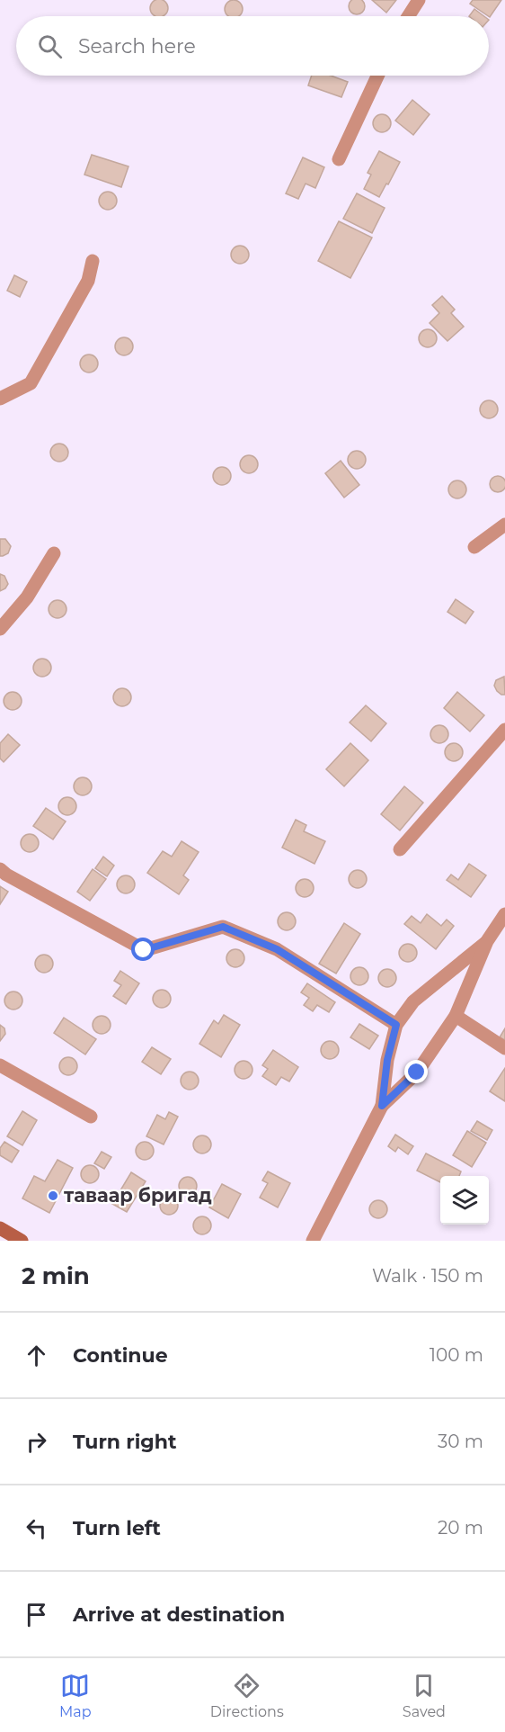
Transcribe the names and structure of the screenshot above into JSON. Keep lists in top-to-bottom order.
{
  "places": ["таваар бригад"],
  "page": {
    "search": "Search here",
    "heading": ["2 min", "Walk · 150 m"],
    "list": [
      ["Continue", "100 m"],
      ["Turn right", "30 m"],
      ["Turn left", "20 m"],
      "Arrive at destination"
    ],
    "nav": ["Map", "Directions", "Saved"]
  }
}
